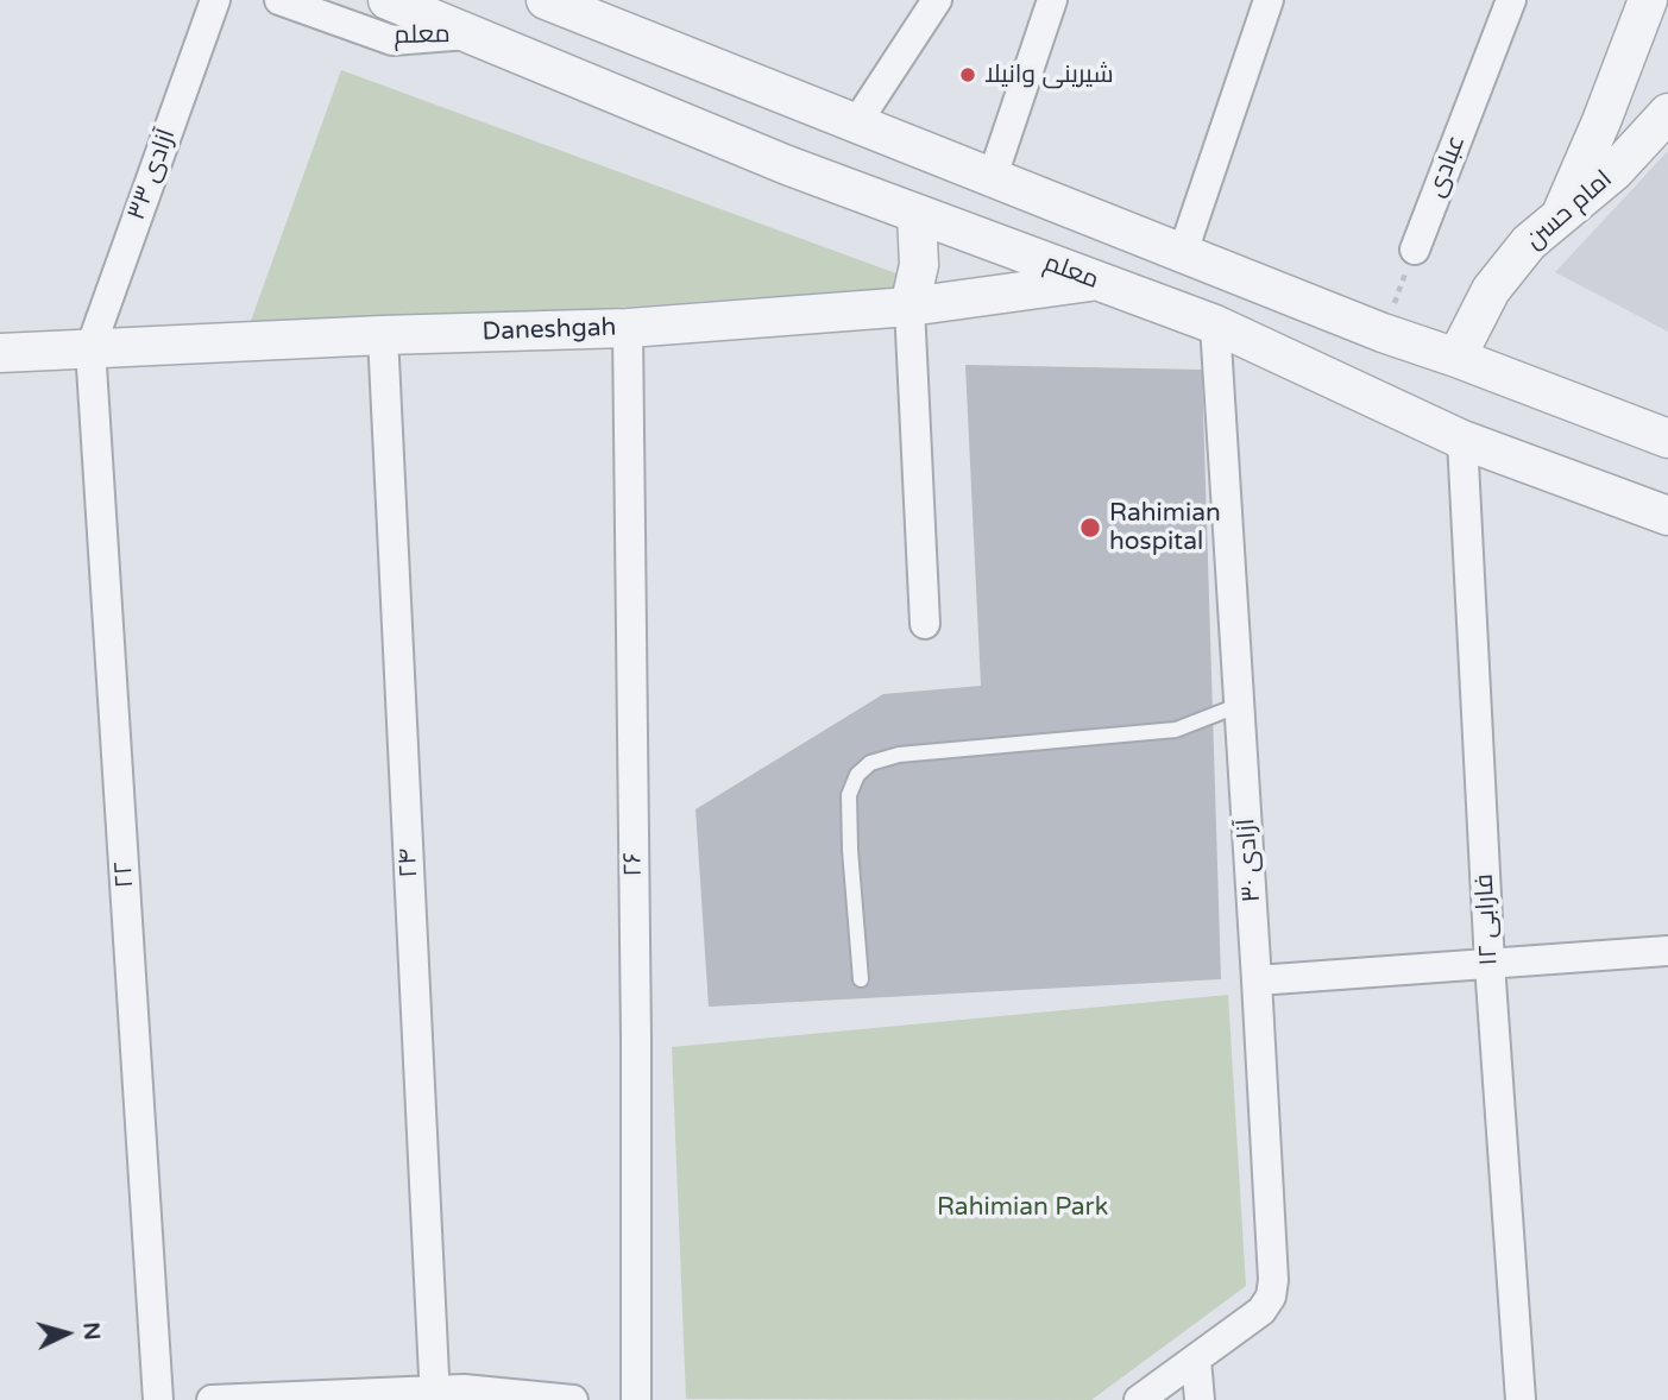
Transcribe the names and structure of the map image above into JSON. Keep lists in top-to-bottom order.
{
  "streets": {
    "street": [
      "معلم",
      "عبادی",
      "آزادی ۳۳",
      "امام حسن",
      "Daneshgah",
      "آزادی ۳۰",
      "۲۴",
      "۲۶",
      "۲۲",
      "فارابی ۱۲"
    ]
  },
  "crossings": [
    ["معلم", "Daneshgah"],
    ["معلم", "آزادی ۳۰"],
    ["معلم", "فارابی ۱۲"],
    ["آزادی ۳۳", "Daneshgah"],
    ["آزادی ۳۳", "۲۲"],
    ["Daneshgah", "۲۴"],
    ["Daneshgah", "۲۶"],
    ["Daneshgah", "۲۲"]
  ],
  "parks": ["Rahimian Park"],
  "places": ["شیرینی وانیلا", "Rahimian hospital"],
  "north": "right"
}
